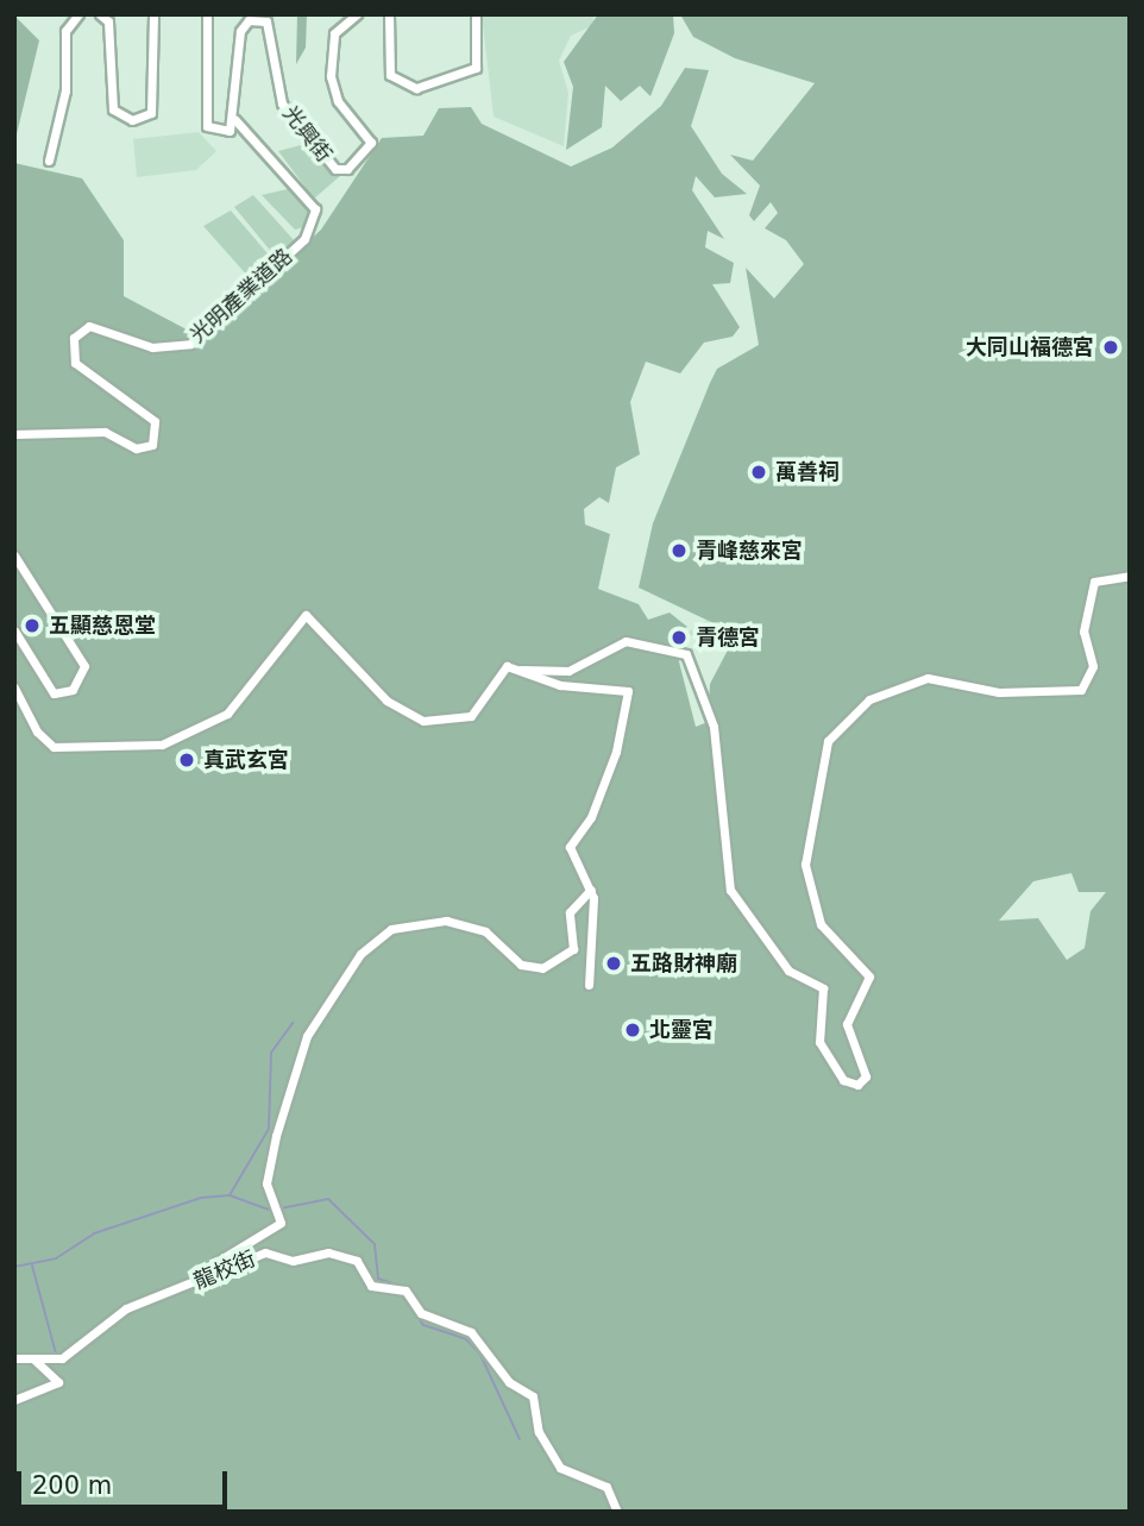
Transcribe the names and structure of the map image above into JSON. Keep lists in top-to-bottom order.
{
  "streets": {
    "street": ["光興街", "光明產業道路", "龍校街"]
  },
  "crossings": [
    ["光興街", "光明產業道路"]
  ],
  "places": [
    "大同山福德宮",
    "萬善祠",
    "青峰慈來宮",
    "五顯慈恩堂",
    "青德宮",
    "真武玄宮",
    "五路財神廟",
    "北靈宮"
  ],
  "scale_bar": "200 m"
}
